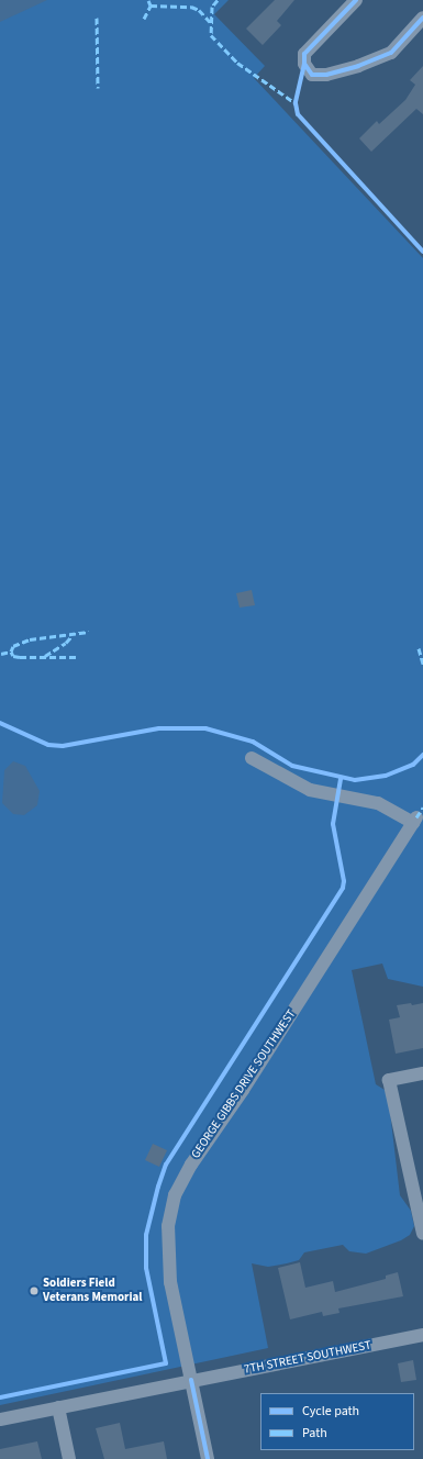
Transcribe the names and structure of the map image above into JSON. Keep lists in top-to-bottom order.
{
  "streets": {
    "street": ["GEORGE GIBBS DRIVE SOUTHWEST", "7TH STREET SOUTHWEST"]
  },
  "crossings": [
    ["GEORGE GIBBS DRIVE SOUTHWEST", "7TH STREET SOUTHWEST"]
  ],
  "places": ["Soldiers Field Veterans Memorial"],
  "legend": ["Cycle path", "Path"]
}
